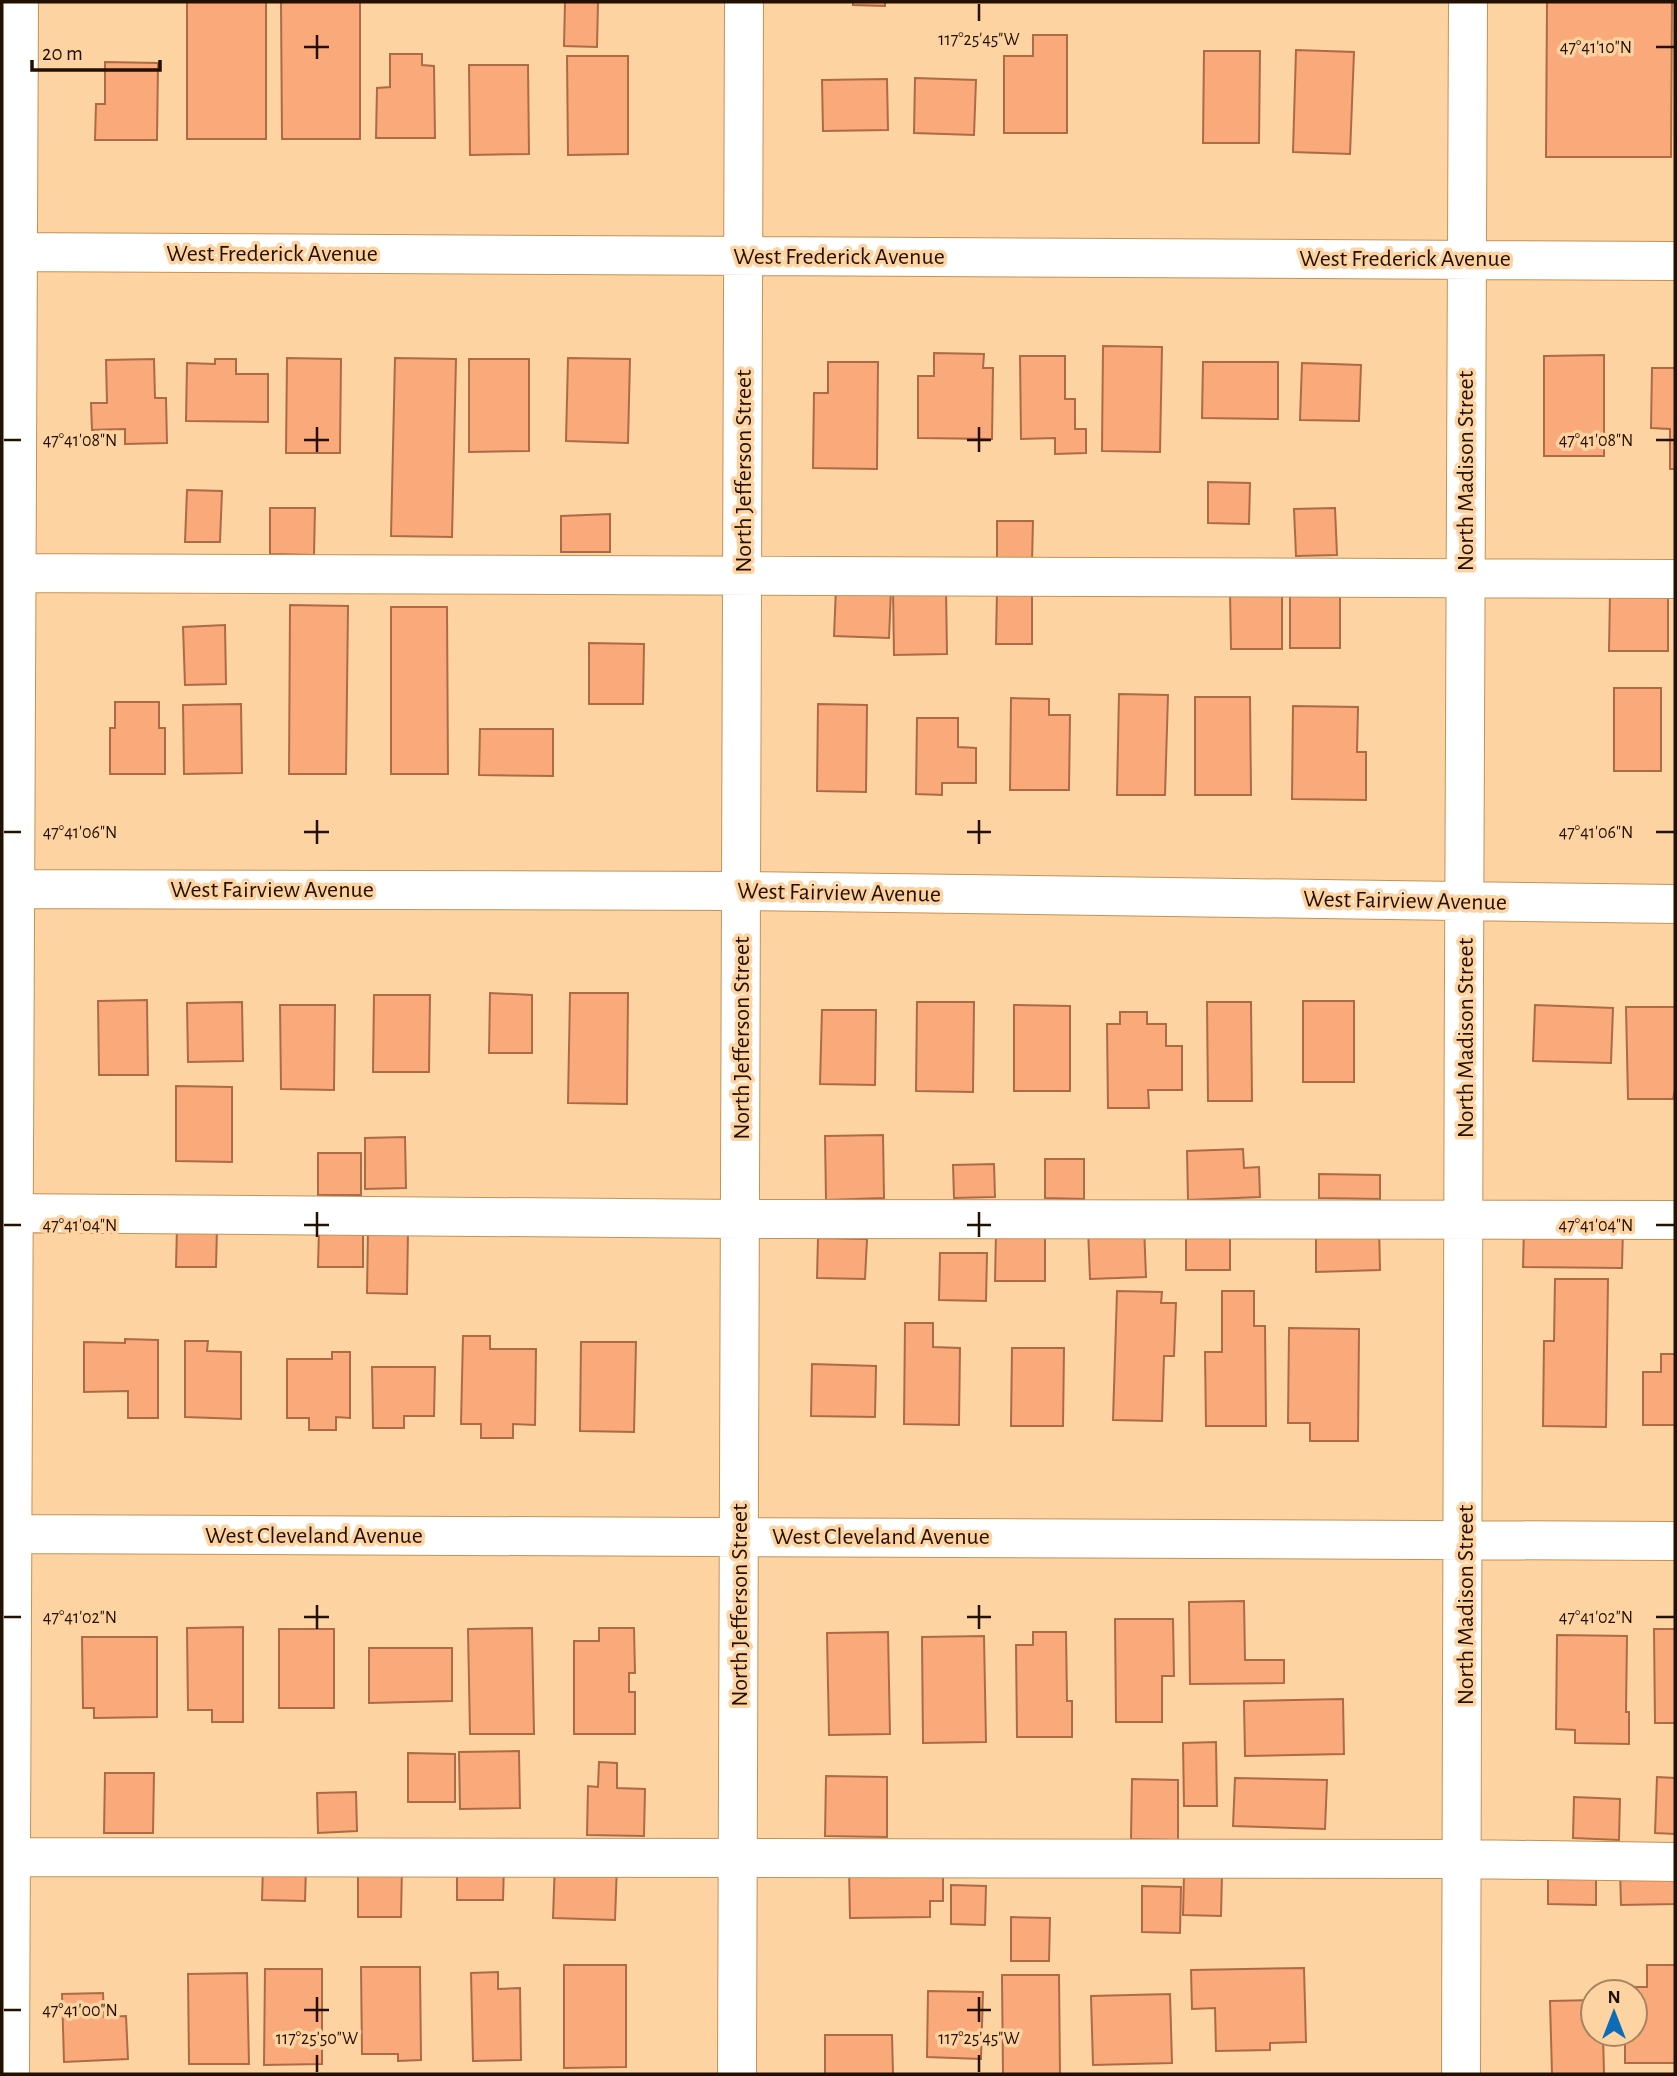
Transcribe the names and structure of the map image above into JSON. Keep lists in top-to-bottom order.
{
  "streets": {
    "street": [
      "West Frederick Avenue",
      "North Jefferson Street",
      "North Madison Street",
      "West Fairview Avenue",
      "West Cleveland Avenue"
    ]
  },
  "crossings": [
    ["West Frederick Avenue", "North Jefferson Street"],
    ["West Frederick Avenue", "North Madison Street"],
    ["North Jefferson Street", "West Fairview Avenue"],
    ["North Jefferson Street", "West Cleveland Avenue"],
    ["North Madison Street", "West Fairview Avenue"],
    ["North Madison Street", "West Cleveland Avenue"]
  ],
  "scale_bar": "20 m",
  "north": "top",
  "coordinates": [
    "117°25'45\"W",
    "47°41'10\"N",
    "47°41'08\"N",
    "47°41'06\"N",
    "47°41'04\"N",
    "47°41'02\"N",
    "47°41'00\"N",
    "117°25'50\"W"
  ]
}
